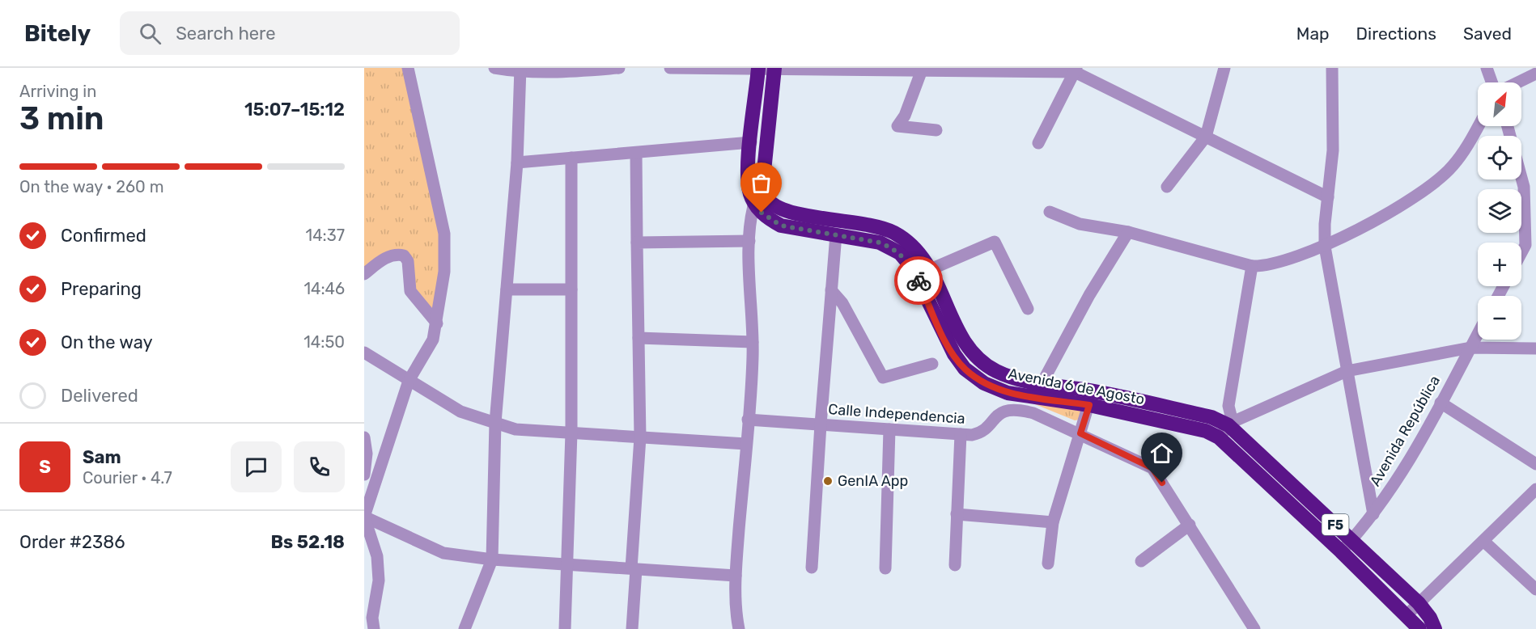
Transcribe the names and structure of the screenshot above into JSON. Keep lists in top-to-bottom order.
{
  "streets": {
    "highway": ["Avenida 6 de Agosto", "F5"],
    "street": ["Calle Independencia", "Avenida República"]
  },
  "crossings": [
    ["Avenida 6 de Agosto", "Avenida República"]
  ],
  "places": ["GenIA App"],
  "north": "top right",
  "page": {
    "header": "Bitely",
    "search": "Search here",
    "nav": ["Map", "Directions", "Saved"],
    "heading": ["3 min", "Arriving in", "15:07–15:12"],
    "panel": [
      "Sam",
      "Courier · 4.7",
      "Order #2386",
      "Bs 52.18"
    ],
    "map_buttons": ["+", "−"],
    "bar": "On the way · 260 m",
    "list": [
      ["Confirmed", "14:37"],
      ["Preparing", "14:46"],
      ["On the way", "14:50"],
      "Delivered"
    ],
    "round": "S"
  }
}
